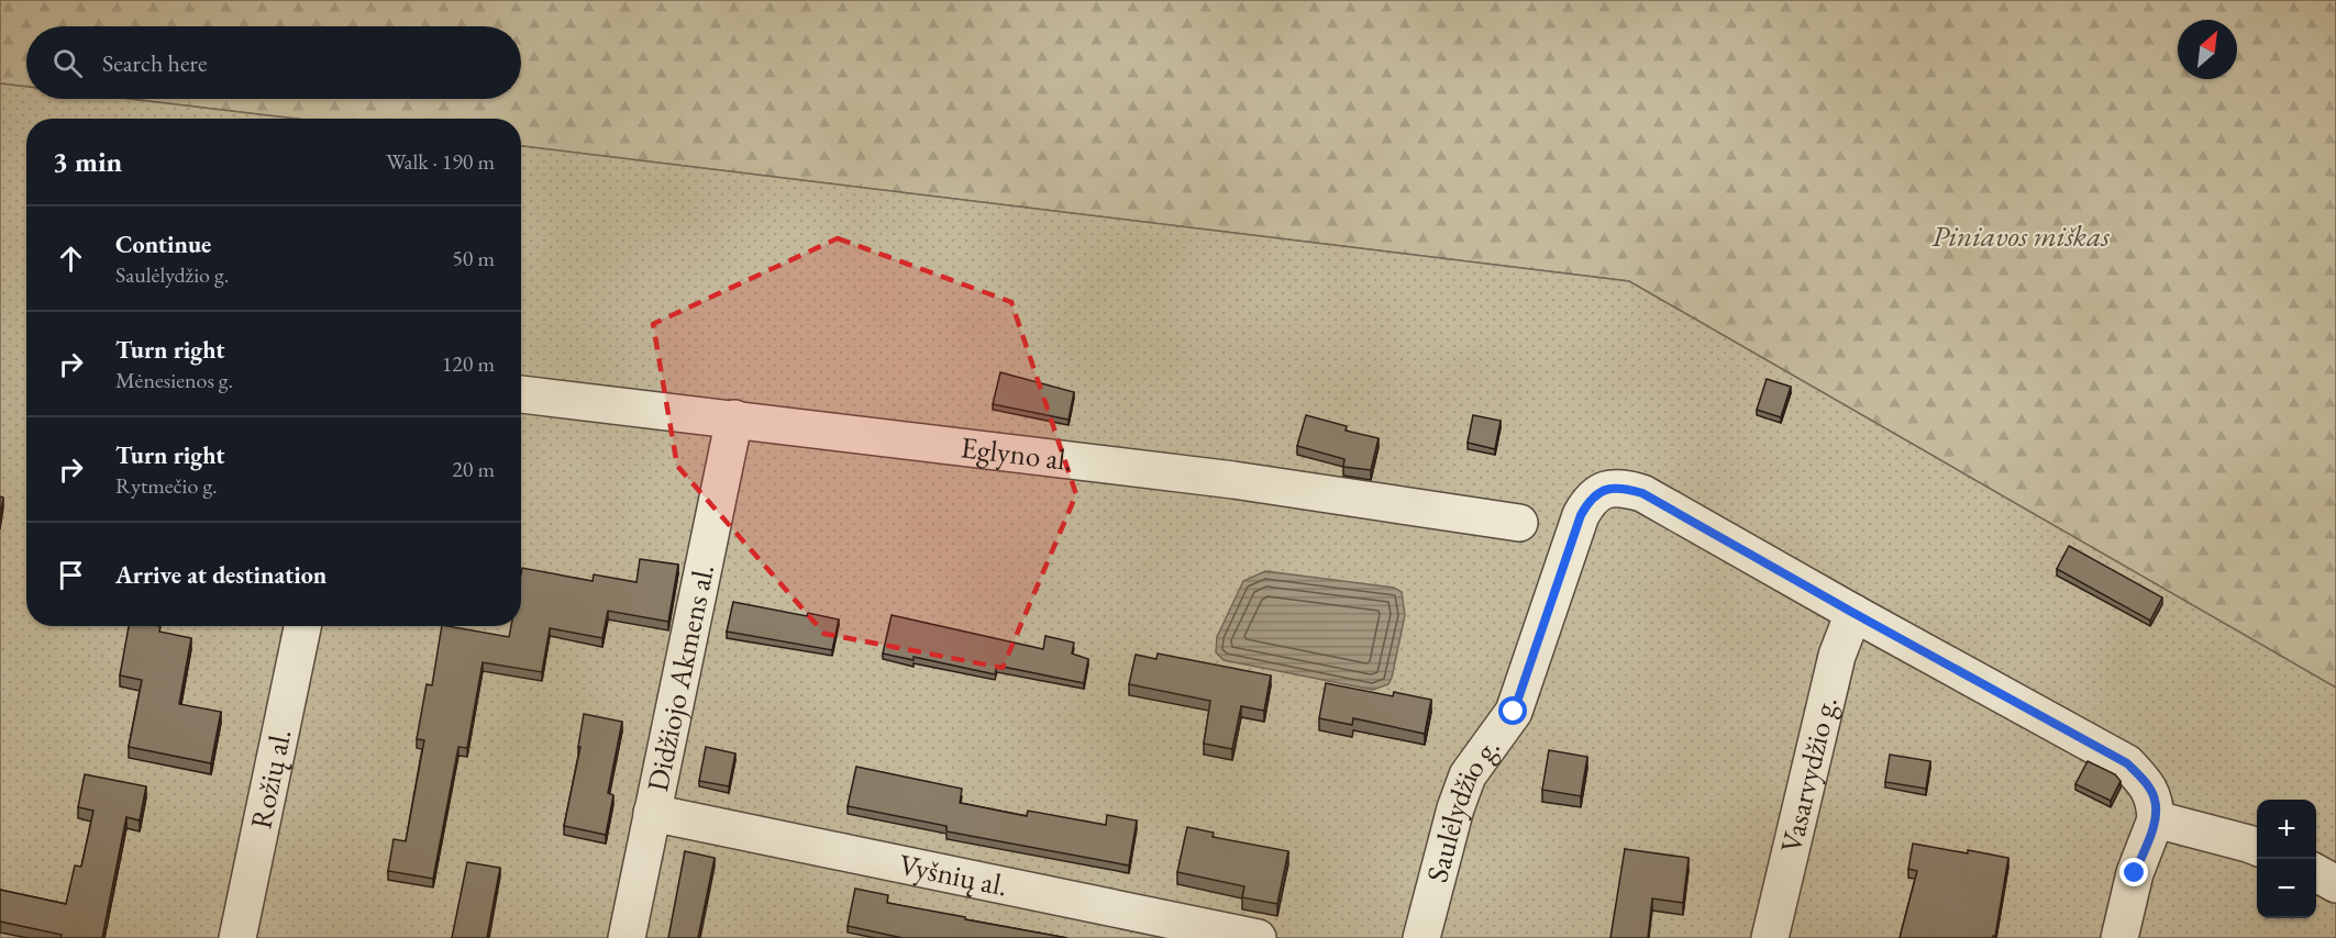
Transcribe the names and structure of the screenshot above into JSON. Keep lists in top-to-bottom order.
{
  "streets": {
    "street": [
      "Eglyno al.",
      "Didžiojo Akmens al.",
      "Vasarvydžio g.",
      "Rožių al.",
      "Saulėlydžio g.",
      "Vyšnių al."
    ]
  },
  "crossings": [
    ["Eglyno al.", "Didžiojo Akmens al."],
    ["Didžiojo Akmens al.", "Vyšnių al."],
    ["Vasarvydžio g.", "Saulėlydžio g."]
  ],
  "parks": ["Piniavos miškas"],
  "north": "top right",
  "page": {
    "search": "Search here",
    "heading": ["3 min", "Walk · 190 m"],
    "list": [
      ["Continue", "Saulėlydžio g.", "50 m"],
      ["Turn right", "Mėnesienos g.", "120 m"],
      ["Turn right", "Rytmečio g.", "20 m"],
      "Arrive at destination"
    ],
    "map_buttons": ["+", "−"]
  }
}
